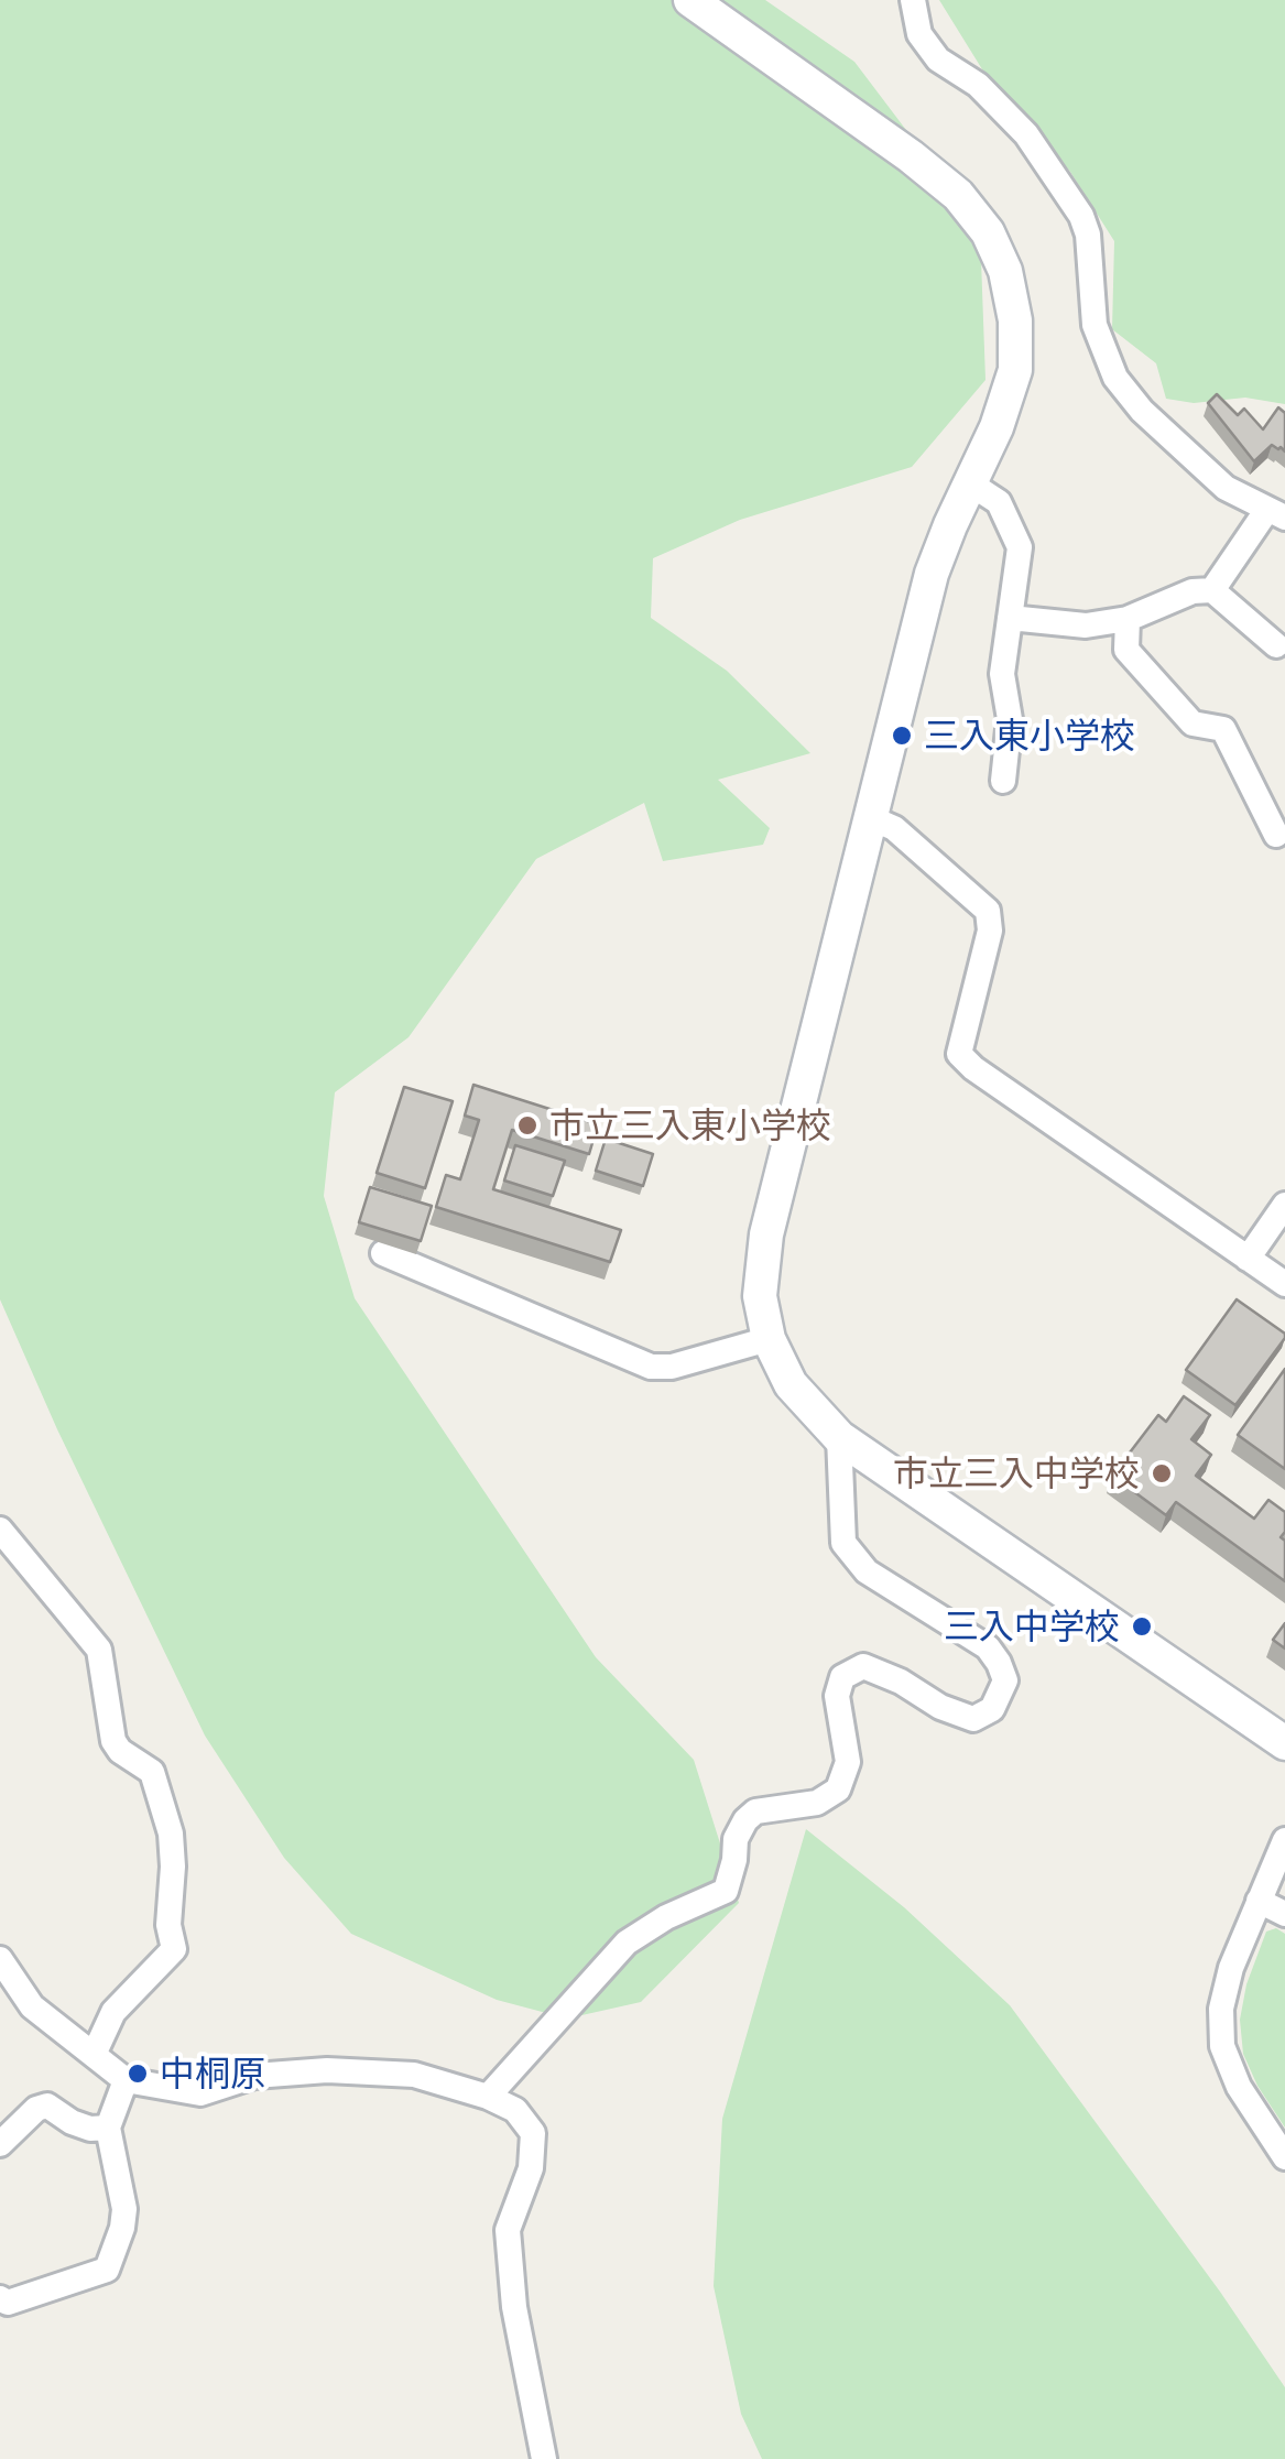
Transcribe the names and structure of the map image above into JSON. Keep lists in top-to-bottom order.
{
  "places": [
    "三入東小学校",
    "市立三入東小学校",
    "市立三入中学校",
    "三入中学校",
    "中桐原"
  ]
}
